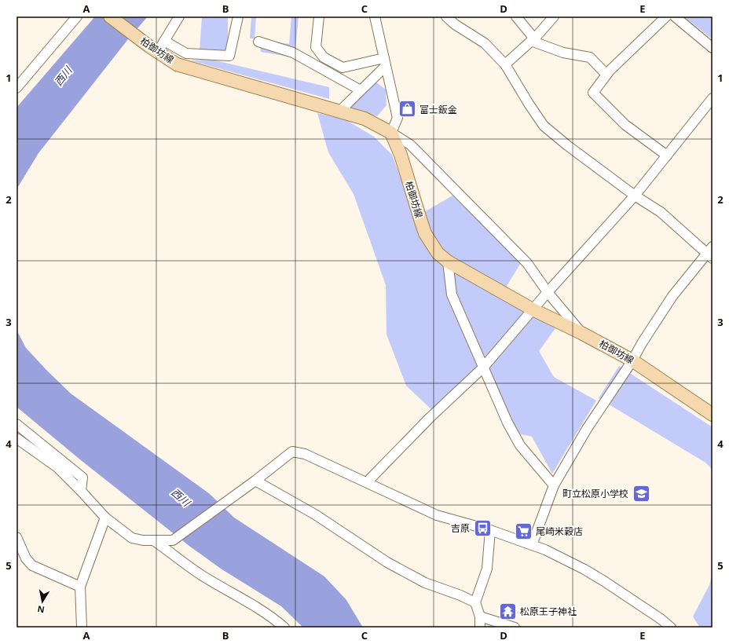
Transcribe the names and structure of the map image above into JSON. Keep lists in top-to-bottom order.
{
  "streets": {
    "main road": ["柏御坊線"]
  },
  "water": ["西川"],
  "places": {
    "shop": ["富士鈑金"],
    "school or university": ["町立松原小学校"],
    "bus stop": ["吉原"],
    "supermarket": ["尾崎米穀店"],
    "temple": ["松原王子神社"]
  },
  "north": "bottom",
  "grid": {
    "columns": [
      "A",
      "B",
      "C",
      "D",
      "E"
    ],
    "rows": [
      "1",
      "2",
      "3",
      "4",
      "5"
    ]
  }
}
